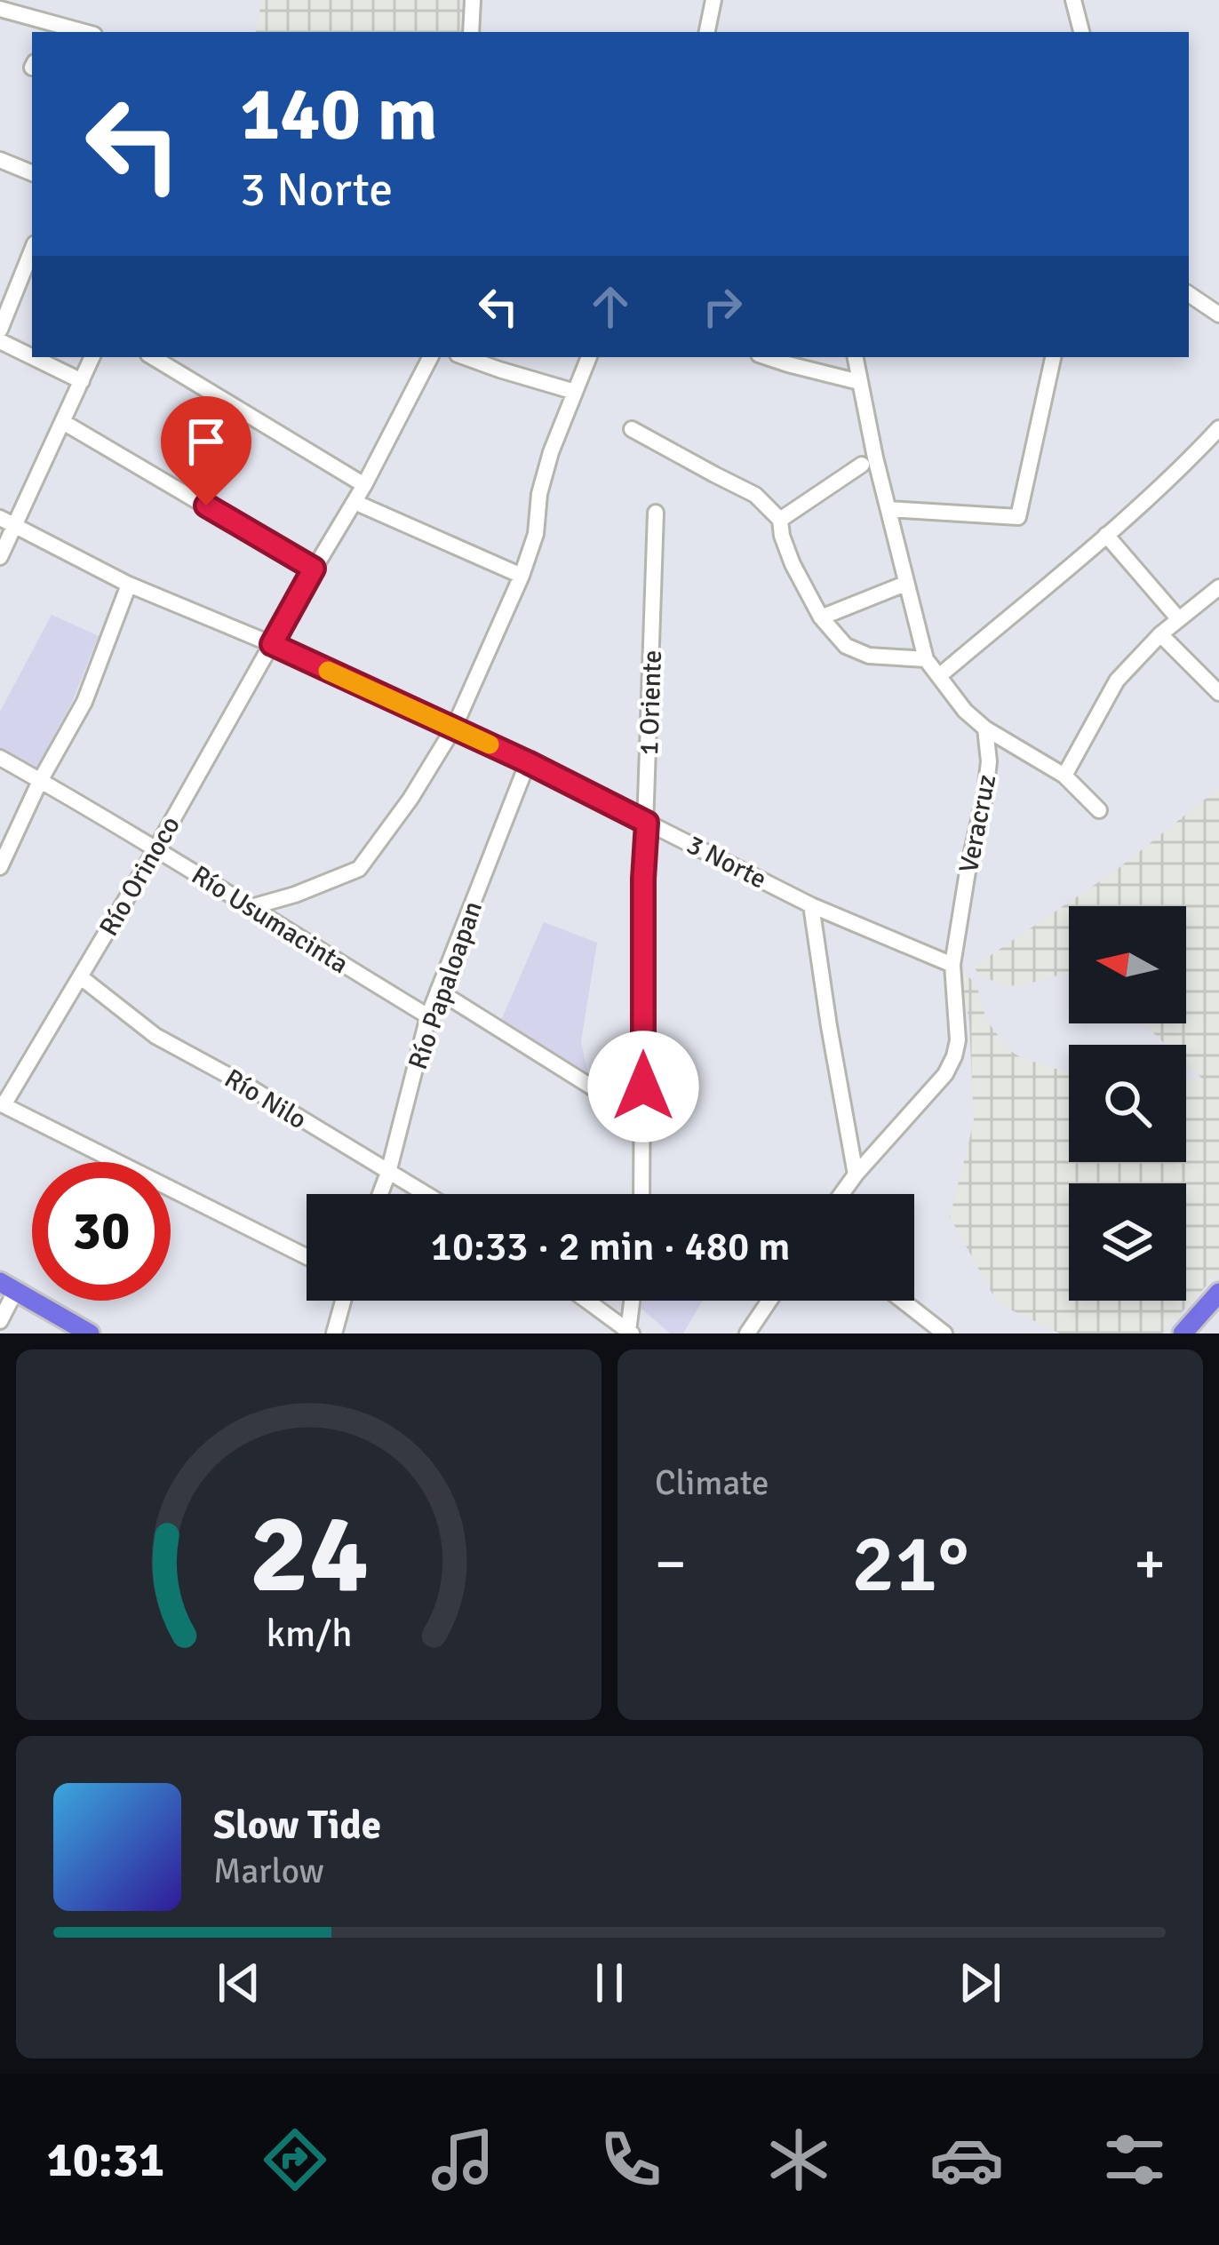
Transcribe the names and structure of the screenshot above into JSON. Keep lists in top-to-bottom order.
{
  "streets": {
    "street": [
      "1 Oriente",
      "Veracruz",
      "3 Norte",
      "Río Orinoco",
      "Río Usumacinta",
      "Río Papaloapan",
      "Río Nilo"
    ]
  },
  "crossings": [
    ["1 Oriente", "3 Norte"],
    ["Veracruz", "3 Norte"],
    ["3 Norte", "Río Orinoco"],
    ["3 Norte", "Río Papaloapan"],
    ["Río Orinoco", "Río Usumacinta"],
    ["Río Orinoco", "Río Nilo"],
    ["Río Usumacinta", "Río Papaloapan"],
    ["Río Papaloapan", "Río Nilo"]
  ],
  "north": "left",
  "page": {
    "turn": ["140 m", "3 Norte"],
    "limit": "30",
    "trip": "10:33 · 2 min · 480 m",
    "tile": "Climate",
    "heat": ["−", "21°", "+"],
    "song": ["Slow Tide", "Marlow"],
    "tabs": "10:31",
    "gauge": ["24", "km/h"]
  }
}
